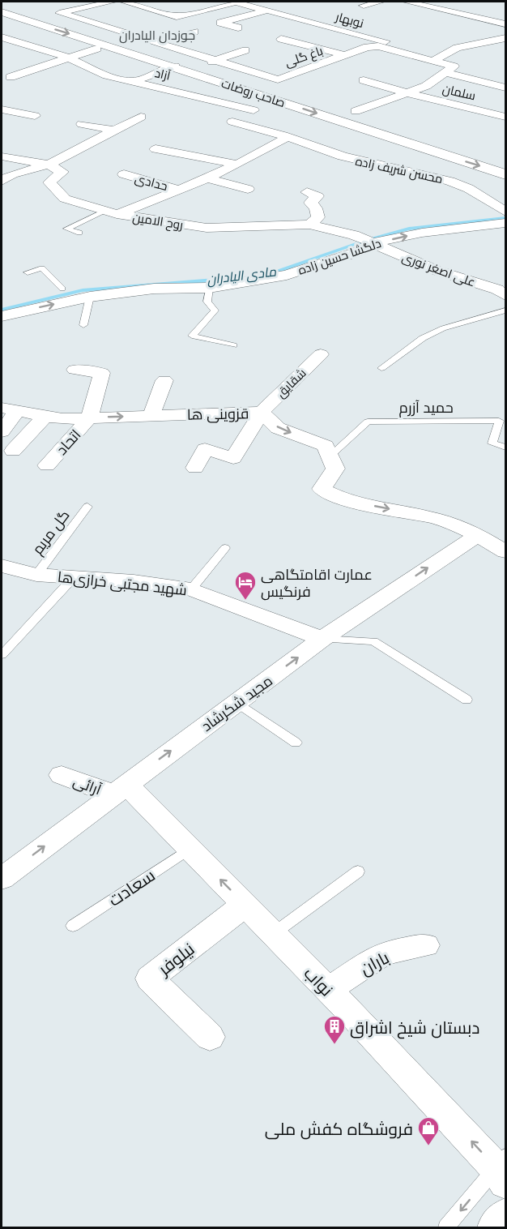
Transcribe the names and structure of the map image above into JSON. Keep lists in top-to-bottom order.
{
  "streets": {
    "street": [
      "نوبهار",
      "باغ گلی",
      "آزاد",
      "سلمان",
      "صاحب روضات",
      "محسن شریف زاده",
      "حدادی",
      "روح الامین",
      "دلگشا حسین زاده",
      "علی اصغر نوری",
      "شقایق",
      "قزوینی ها",
      "اتحاد",
      "شهید مجتبی خرازی‌ها",
      "مجید شکرشاد",
      "آرائی",
      "نیلوفر",
      "باران",
      "نواب"
    ],
    "lane": ["حمید آزرم", "گل مریم", "سعادت"]
  },
  "crossings": [
    ["نوبهار", "باغ گلی"],
    ["باغ گلی", "صاحب روضات"],
    ["محسن شریف زاده", "دلگشا حسین زاده"],
    ["روح الامین", "دلگشا حسین زاده"],
    ["روح الامین", "علی اصغر نوری"],
    ["دلگشا حسین زاده", "علی اصغر نوری"],
    ["شقایق", "قزوینی ها"],
    ["حمید آزرم", "قزوینی ها"],
    ["قزوینی ها", "اتحاد"],
    ["گل مریم", "شهید مجتبی خرازی‌ها"],
    ["شهید مجتبی خرازی‌ها", "مجید شکرشاد"],
    ["مجید شکرشاد", "آرائی"],
    ["مجید شکرشاد", "نواب"],
    ["آرائی", "نواب"],
    ["سعادت", "نواب"],
    ["نیلوفر", "نواب"],
    ["باران", "نواب"]
  ],
  "one_way": ["قزوینی ها", "مجید شکرشاد", "نواب"],
  "districts": ["جوزدان الیادران"],
  "water": ["مادی الیادران"],
  "places": {
    "hotel": ["عمارت اقامتگاهی فرنگیس"],
    "building": ["دبستان شیخ اشراق"],
    "shop": ["فروشگاه کفش ملی"]
  }
}
